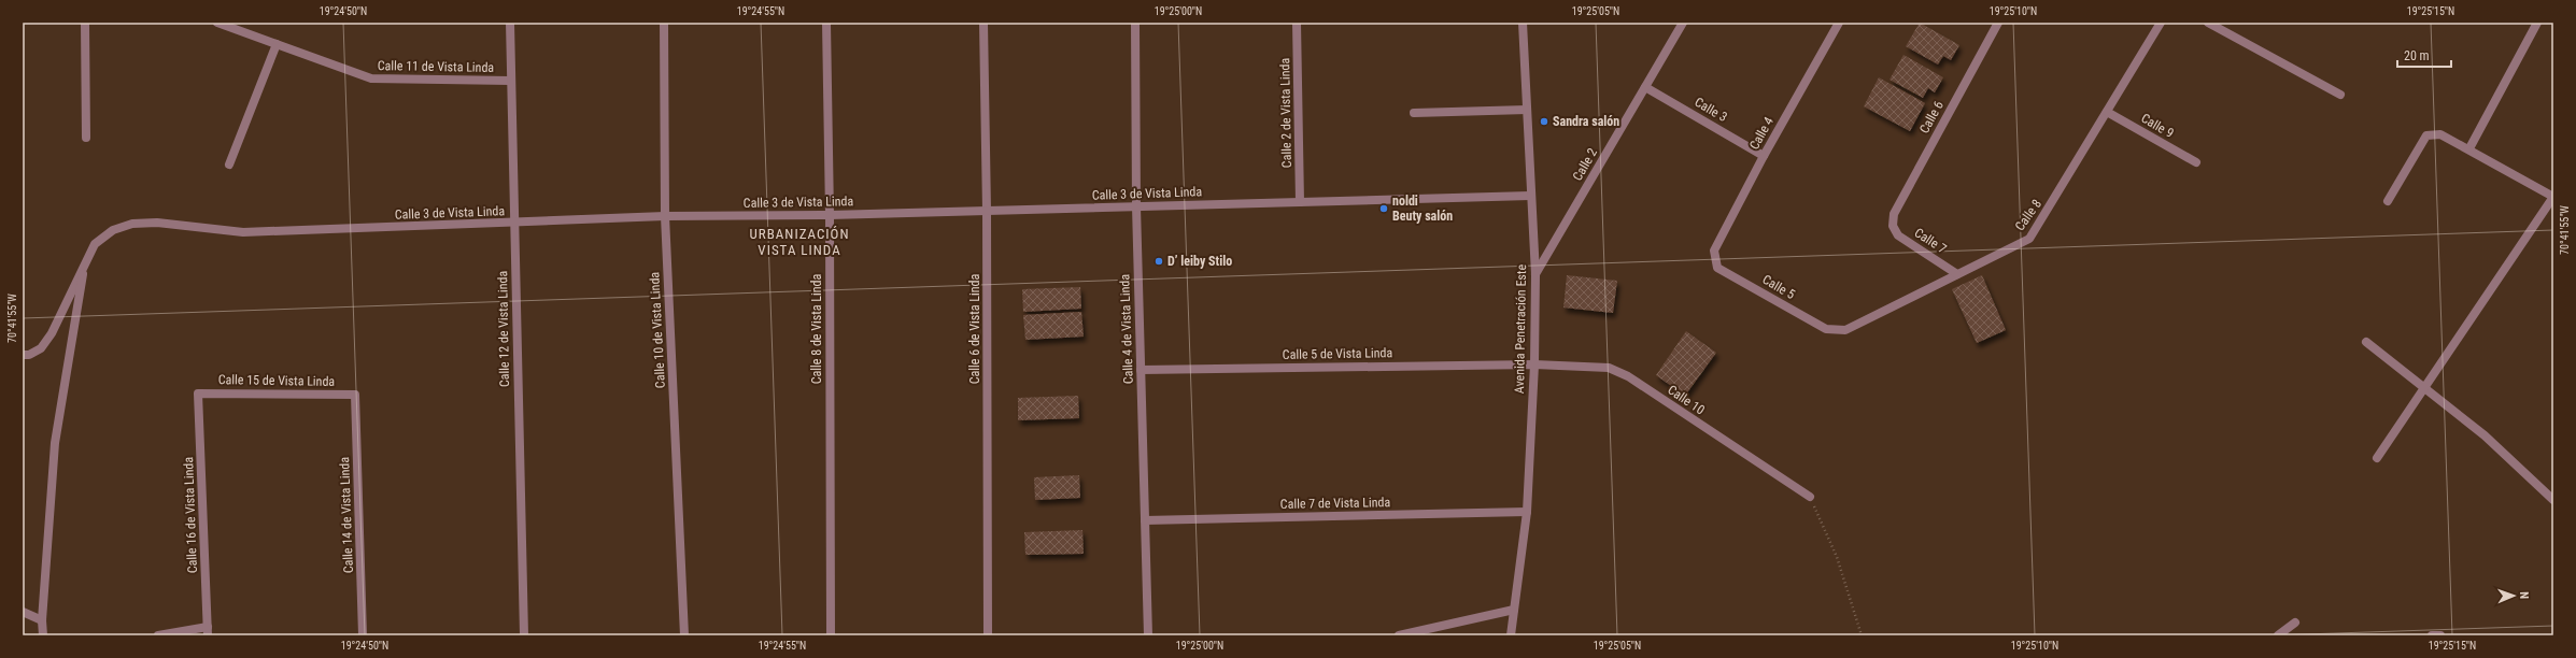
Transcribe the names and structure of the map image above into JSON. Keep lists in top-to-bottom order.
{
  "streets": {
    "street": [
      "Calle 11 de Vista Linda",
      "Calle 3",
      "Calle 2 de Vista Linda",
      "Calle 6",
      "Calle 9",
      "Calle 4",
      "Calle 2",
      "Calle 3 de Vista Linda",
      "Calle 8",
      "Calle 7",
      "Calle 5",
      "Calle 12 de Vista Linda",
      "Calle 8 de Vista Linda",
      "Calle 6 de Vista Linda",
      "Calle 4 de Vista Linda",
      "Avenida Penetración Este",
      "Calle 10 de Vista Linda",
      "Calle 5 de Vista Linda",
      "Calle 15 de Vista Linda",
      "Calle 10",
      "Calle 7 de Vista Linda",
      "Calle 16 de Vista Linda",
      "Calle 14 de Vista Linda"
    ]
  },
  "crossings": [
    ["Calle 11 de Vista Linda", "Calle 12 de Vista Linda"],
    ["Calle 3", "Calle 4"],
    ["Calle 3", "Calle 2"],
    ["Calle 2 de Vista Linda", "Calle 3 de Vista Linda"],
    ["Calle 6", "Calle 7"],
    ["Calle 9", "Calle 8"],
    ["Calle 4", "Calle 5"],
    ["Calle 2", "Avenida Penetración Este"],
    ["Calle 3 de Vista Linda", "Calle 12 de Vista Linda"],
    ["Calle 3 de Vista Linda", "Calle 8 de Vista Linda"],
    ["Calle 3 de Vista Linda", "Calle 6 de Vista Linda"],
    ["Calle 3 de Vista Linda", "Calle 4 de Vista Linda"],
    ["Calle 3 de Vista Linda", "Avenida Penetración Este"],
    ["Calle 3 de Vista Linda", "Calle 10 de Vista Linda"],
    ["Calle 8", "Calle 7"],
    ["Calle 8", "Calle 5"],
    ["Calle 4 de Vista Linda", "Calle 5 de Vista Linda"],
    ["Calle 4 de Vista Linda", "Calle 7 de Vista Linda"],
    ["Avenida Penetración Este", "Calle 5 de Vista Linda"],
    ["Avenida Penetración Este", "Calle 10"],
    ["Avenida Penetración Este", "Calle 7 de Vista Linda"],
    ["Calle 5 de Vista Linda", "Calle 10"],
    ["Calle 15 de Vista Linda", "Calle 16 de Vista Linda"],
    ["Calle 15 de Vista Linda", "Calle 14 de Vista Linda"]
  ],
  "districts": ["URBANIZACIÓN VISTA LINDA"],
  "places": ["Sandra salón", "noldi Beuty salón", "D’ leiby Stilo"],
  "scale_bar": "20 m",
  "north": "right",
  "coordinates": [
    "19°24'50\"N",
    "19°24'55\"N",
    "19°25'00\"N",
    "19°25'05\"N",
    "19°25'10\"N",
    "19°25'15\"N",
    "70°41'55\"W"
  ]
}
